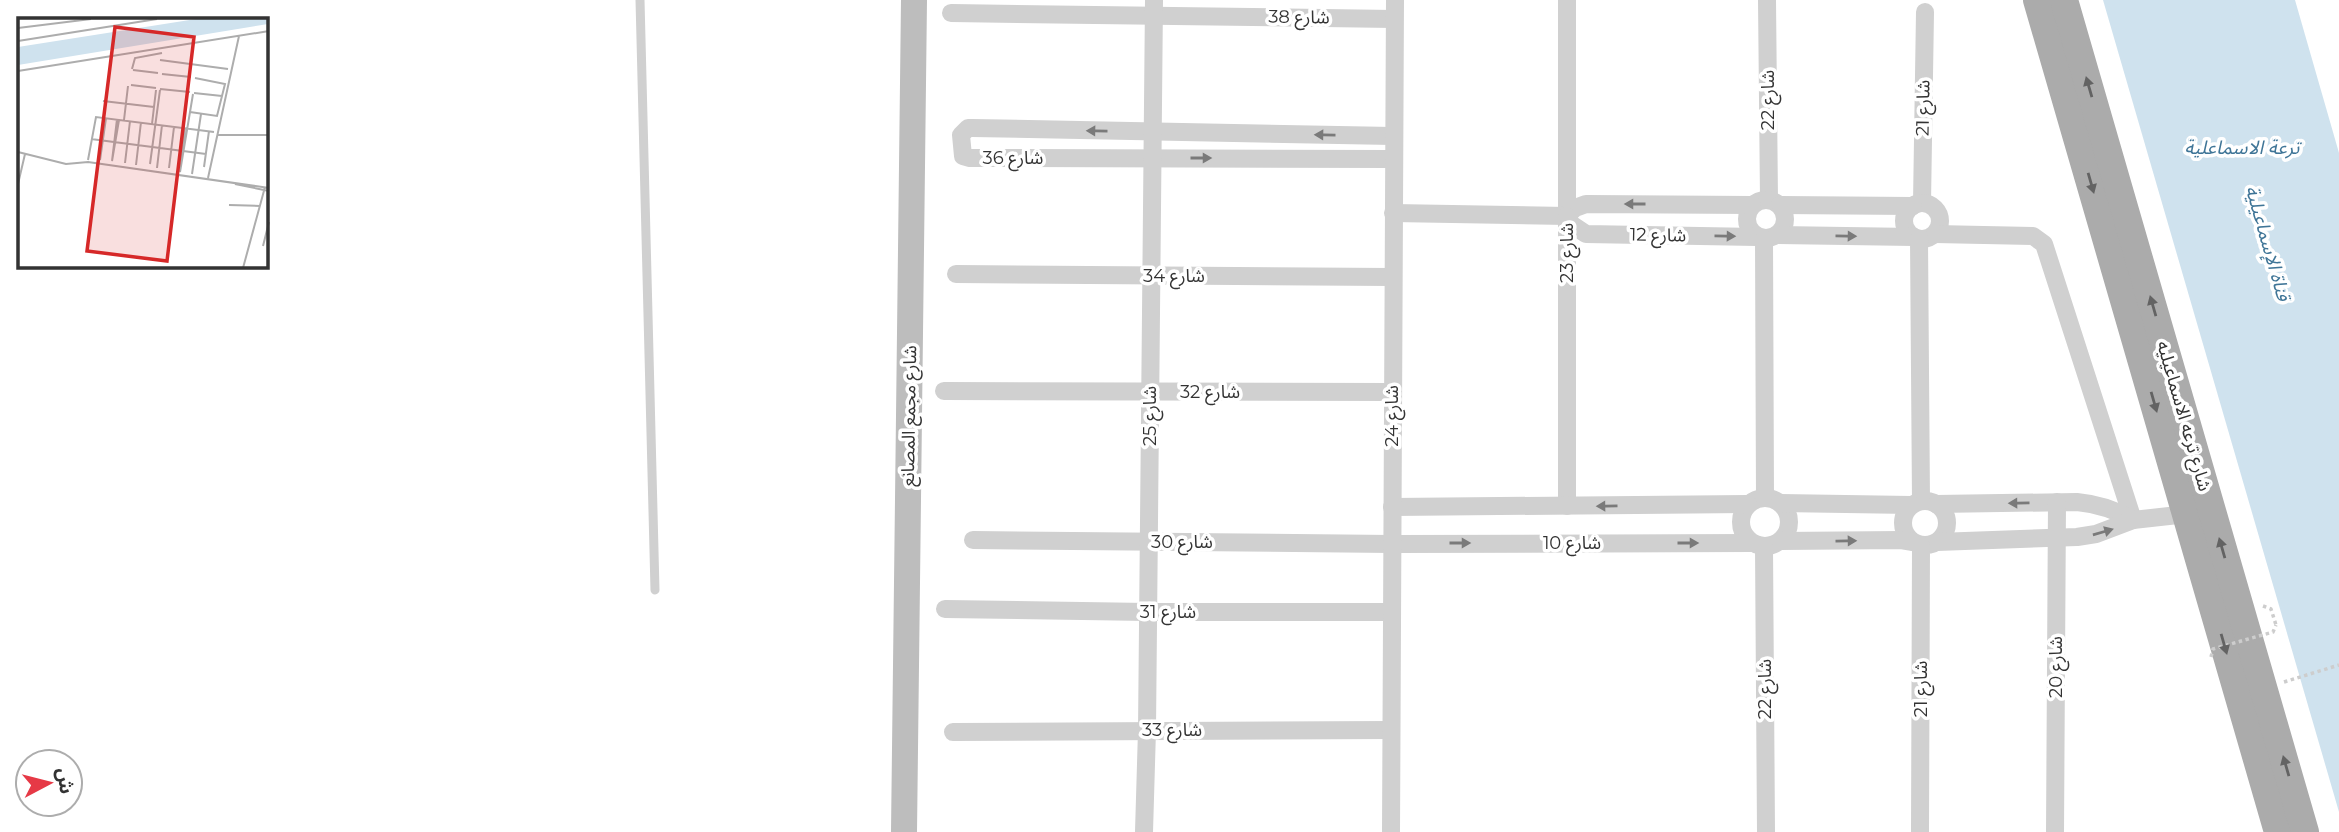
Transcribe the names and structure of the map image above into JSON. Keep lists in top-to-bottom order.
{
  "streets": {
    "main road": ["شارع ترعه الاسماعيليه"],
    "street": [
      "شارع 38",
      "شارع 22",
      "شارع 21",
      "شارع 36",
      "شارع 12",
      "شارع 23",
      "شارع 34",
      "شارع 32",
      "شارع مجمع المصانع",
      "شارع 25",
      "شارع 24",
      "شارع 30",
      "شارع 10",
      "شارع 31",
      "شارع 20",
      "شارع 33"
    ]
  },
  "crossings": [
    ["شارع 38", "شارع 25"],
    ["شارع 38", "شارع 24"],
    ["شارع 22", "شارع 12"],
    ["شارع 22", "شارع 10"],
    ["شارع 21", "شارع 12"],
    ["شارع 21", "شارع 10"],
    ["شارع 36", "شارع 25"],
    ["شارع 36", "شارع 24"],
    ["شارع 12", "شارع 23"],
    ["شارع 12", "شارع 24"],
    ["شارع 12", "شارع 10"],
    ["شارع 23", "شارع 10"],
    ["شارع 34", "شارع 25"],
    ["شارع 34", "شارع 24"],
    ["شارع 32", "شارع 25"],
    ["شارع 32", "شارع 24"],
    ["شارع 25", "شارع 30"],
    ["شارع 25", "شارع 31"],
    ["شارع 25", "شارع 33"],
    ["شارع 24", "شارع 30"],
    ["شارع 24", "شارع 10"],
    ["شارع 24", "شارع 31"],
    ["شارع 24", "شارع 33"],
    ["شارع ترعه الاسماعيليه", "شارع 10"],
    ["شارع 30", "شارع 10"],
    ["شارع 10", "شارع 20"]
  ],
  "water": ["ترعة الاسماعلية", "قناة الإسماعيلية"],
  "north": "right"
}
